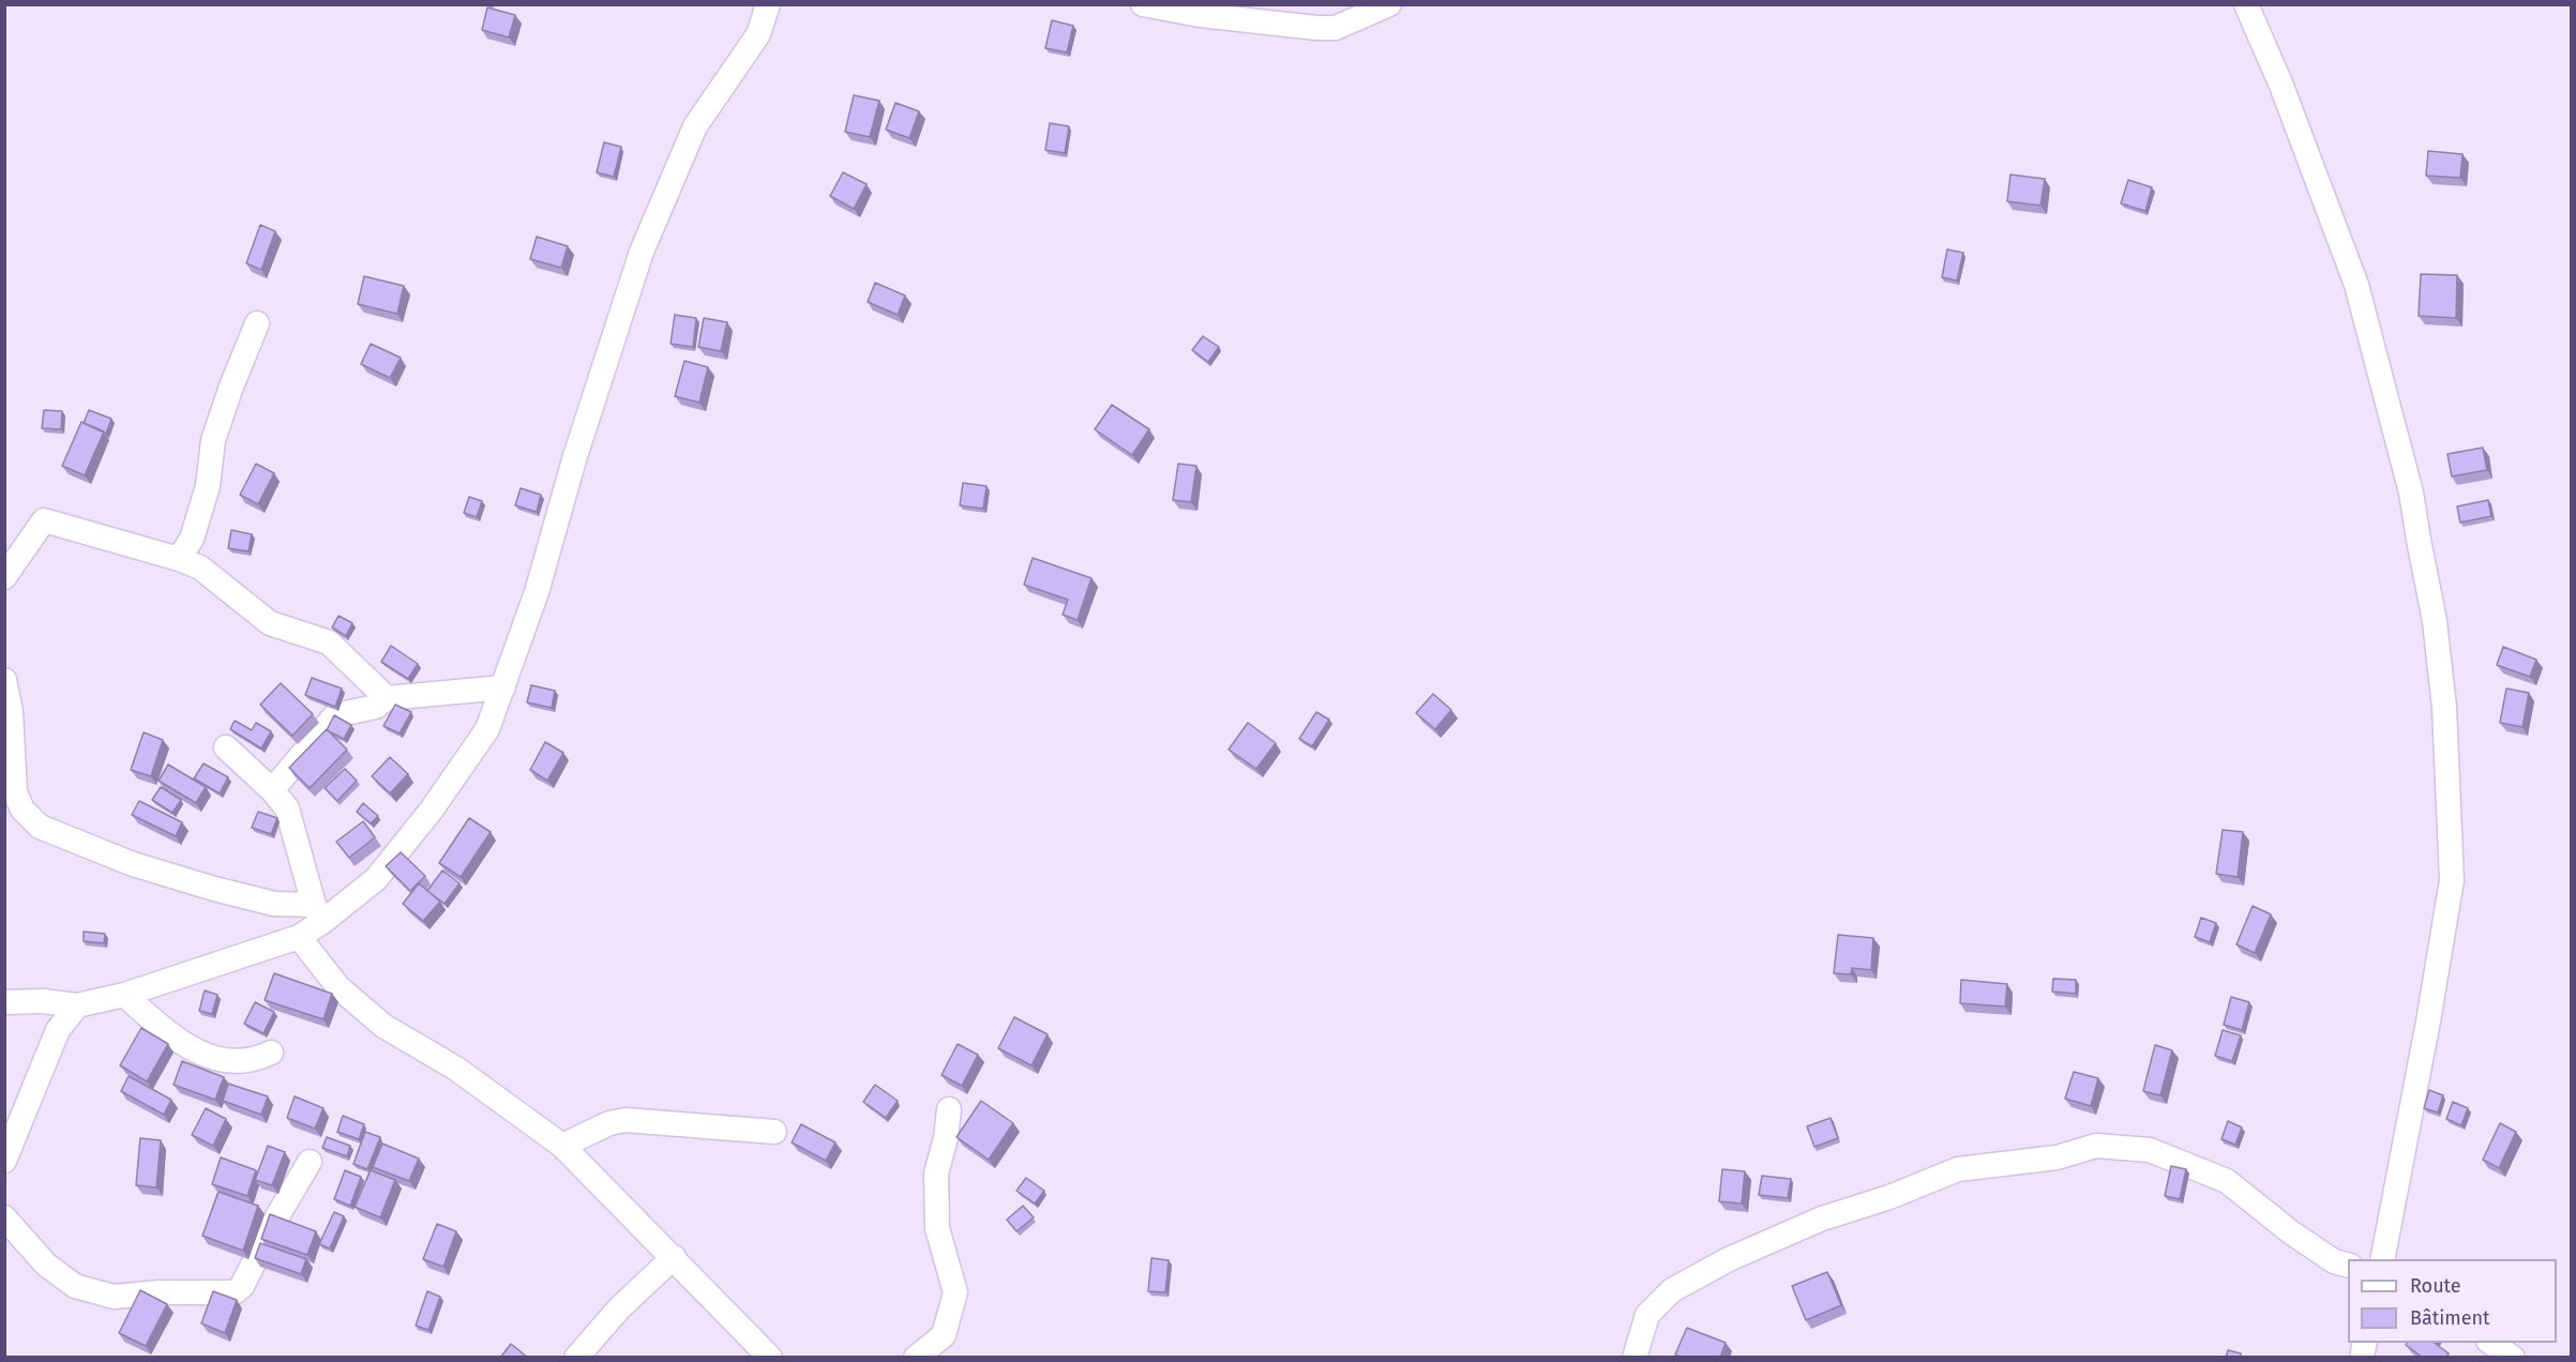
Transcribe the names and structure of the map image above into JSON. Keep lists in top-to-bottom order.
{
  "legend": ["Route", "Bâtiment"]
}
